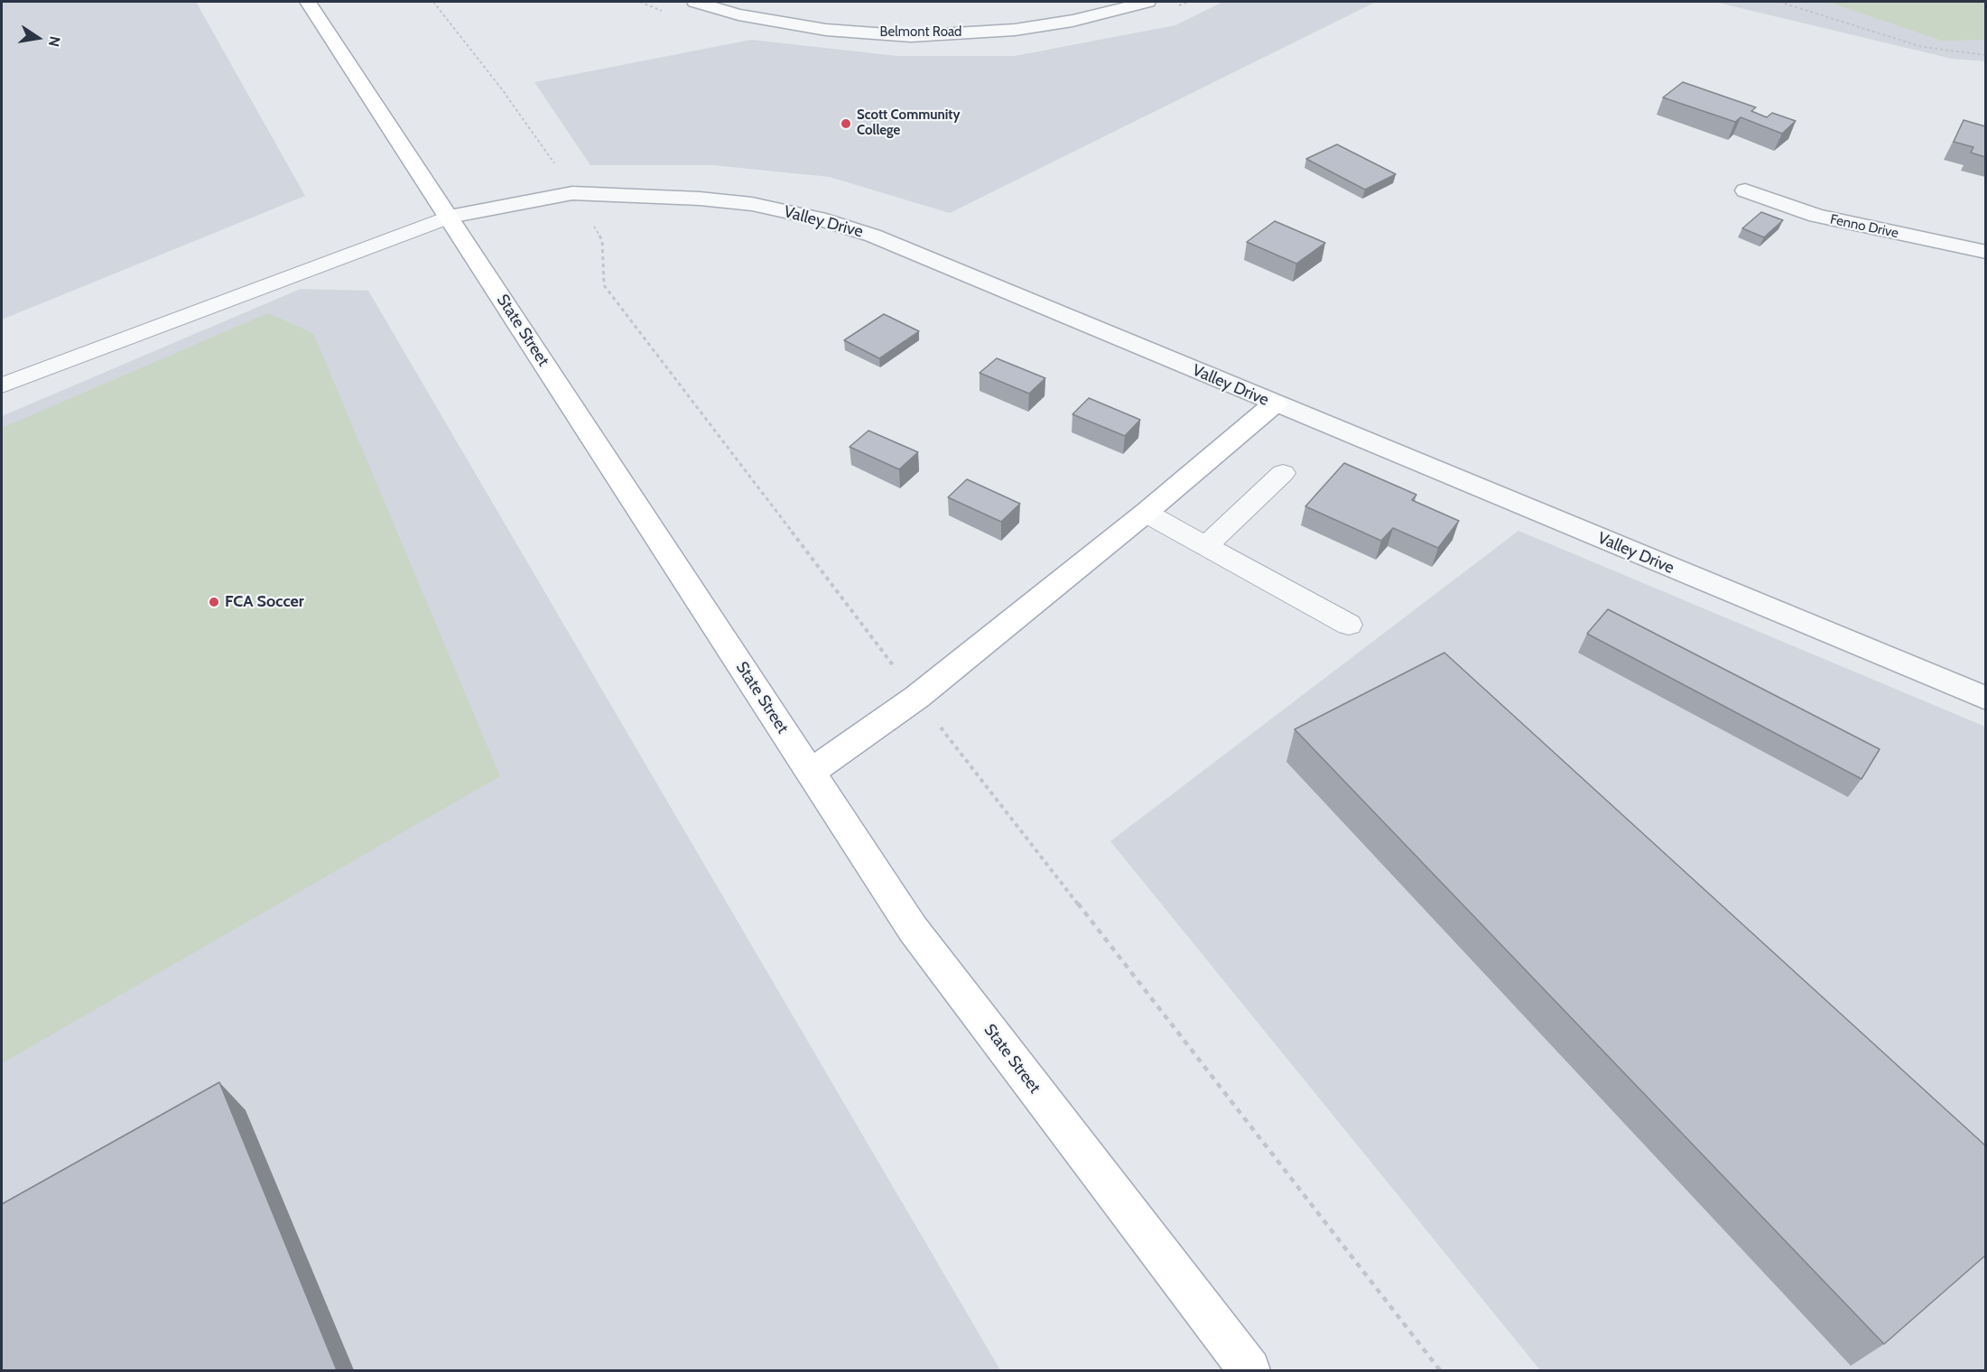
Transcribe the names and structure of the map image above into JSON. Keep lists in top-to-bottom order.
{
  "streets": {
    "main road": ["State Street"],
    "street": ["Belmont Road", "Valley Drive", "Fenno Drive"]
  },
  "crossings": [
    ["Valley Drive", "State Street"]
  ],
  "places": ["Scott Community College", "FCA Soccer"],
  "north": "right"
}
